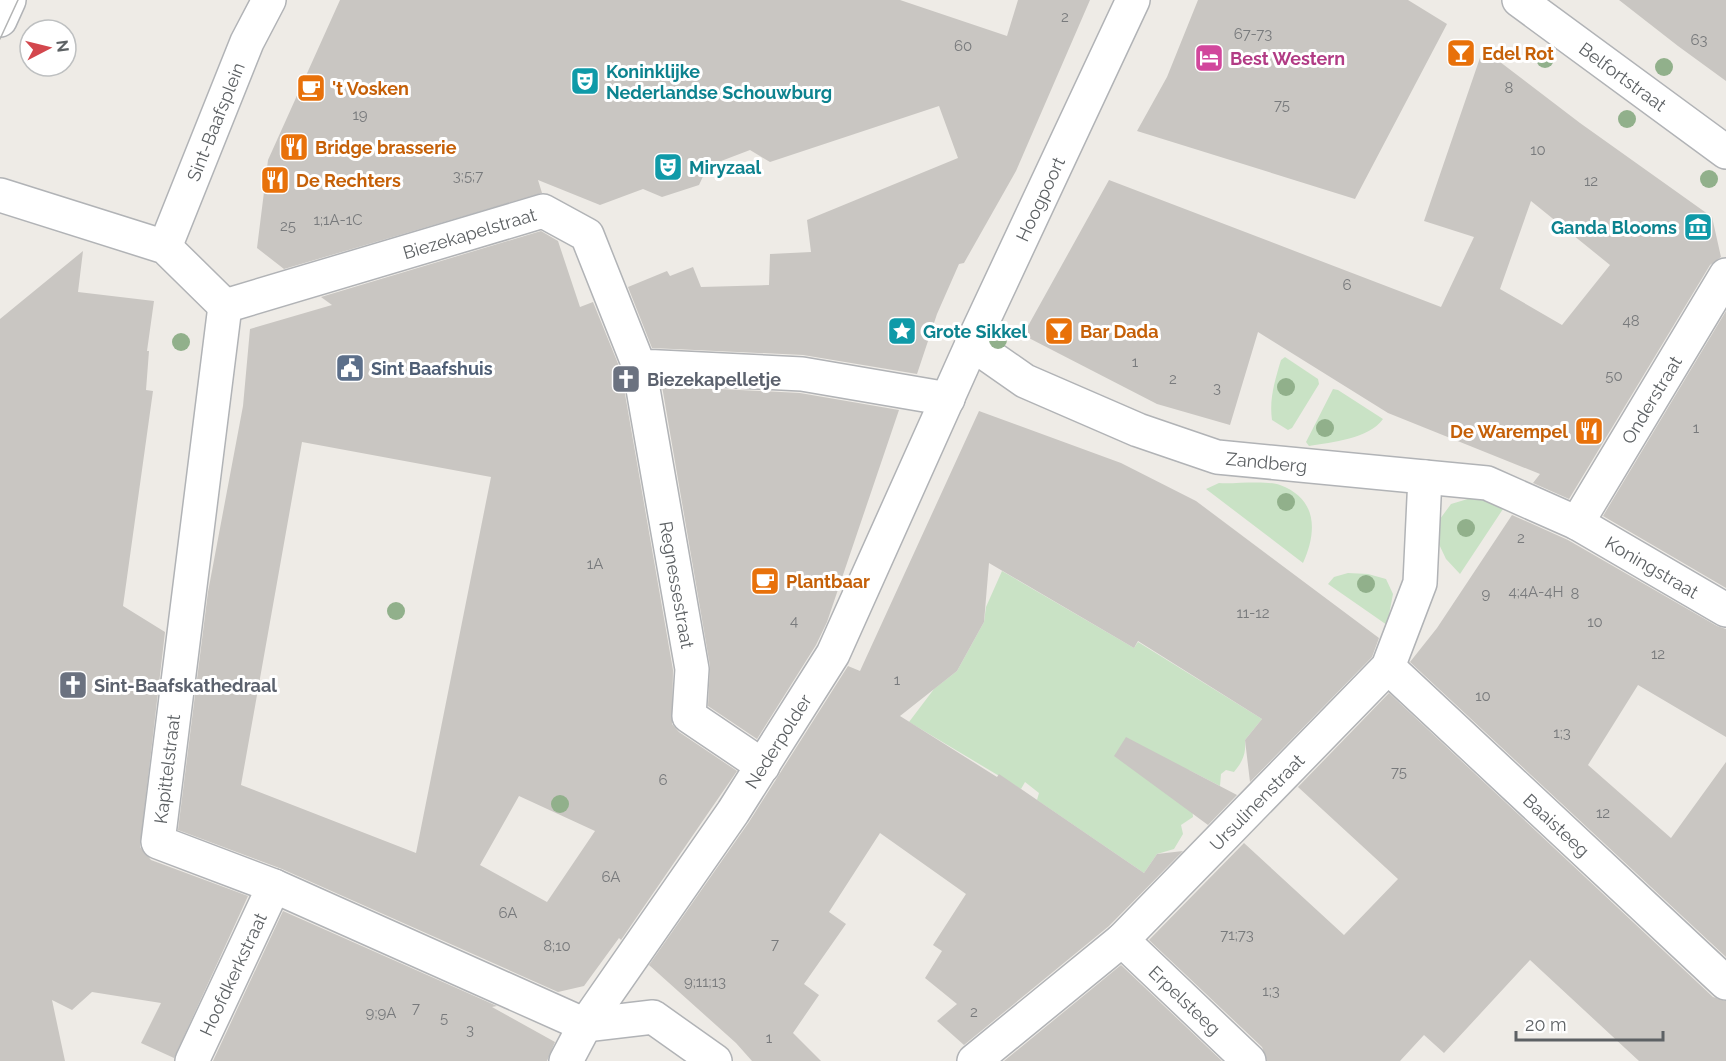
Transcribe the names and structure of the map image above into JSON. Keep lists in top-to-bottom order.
{
  "streets": {
    "street": [
      "Belfortstraat",
      "Sint-Baafsplein",
      "Hoogpoort",
      "Biezekapelstraat",
      "Onderstraat",
      "Zandberg",
      "Koningstraat",
      "Regnessestraat",
      "Nederpolder",
      "Kapittelstraat",
      "Ursulinenstraat",
      "Baaisteeg",
      "Hoofdkerkstraat",
      "Erpelsteeg"
    ]
  },
  "crossings": [
    ["Hoogpoort", "Zandberg"],
    ["Hoogpoort", "Nederpolder"],
    ["Biezekapelstraat", "Regnessestraat"],
    ["Biezekapelstraat", "Kapittelstraat"],
    ["Onderstraat", "Zandberg"],
    ["Onderstraat", "Koningstraat"],
    ["Zandberg", "Koningstraat"],
    ["Zandberg", "Ursulinenstraat"],
    ["Regnessestraat", "Nederpolder"],
    ["Nederpolder", "Kapittelstraat"],
    ["Kapittelstraat", "Hoofdkerkstraat"],
    ["Ursulinenstraat", "Baaisteeg"],
    ["Ursulinenstraat", "Erpelsteeg"]
  ],
  "places": {
    "bar": ["Edel Rot", "Bar Dada"],
    "hotel": ["Best Western"],
    "theatre": ["Koninklijke Nederlandse Schouwburg", "Miryzaal"],
    "cafe": ["'t Vosken", "Plantbaar"],
    "restaurant": ["Bridge brasserie", "De Rechters", "De Warempel"],
    "museum": ["Ganda Blooms"],
    "place": ["Grote Sikkel"],
    "public building": ["Sint Baafshuis"],
    "church": ["Biezekapelletje", "Sint-Baafskathedraal"]
  },
  "house_numbers": [
    "2",
    "67-73",
    "63",
    "60",
    "8",
    "75",
    "19",
    "10",
    "3;5;7",
    "12",
    "1;1A-1C",
    "25",
    "6",
    "48",
    "1",
    "50",
    "2",
    "3",
    "1",
    "2",
    "1A",
    "4;4A-4H",
    "9",
    "8",
    "11-12",
    "4",
    "10",
    "12",
    "1",
    "10",
    "1;3",
    "75",
    "6",
    "12",
    "6A",
    "6A",
    "71;73",
    "7",
    "8;10",
    "9;11;13",
    "1;3",
    "7",
    "2",
    "9;9A",
    "5",
    "3",
    "1"
  ],
  "scale_bar": "20 m",
  "north": "right"
}
